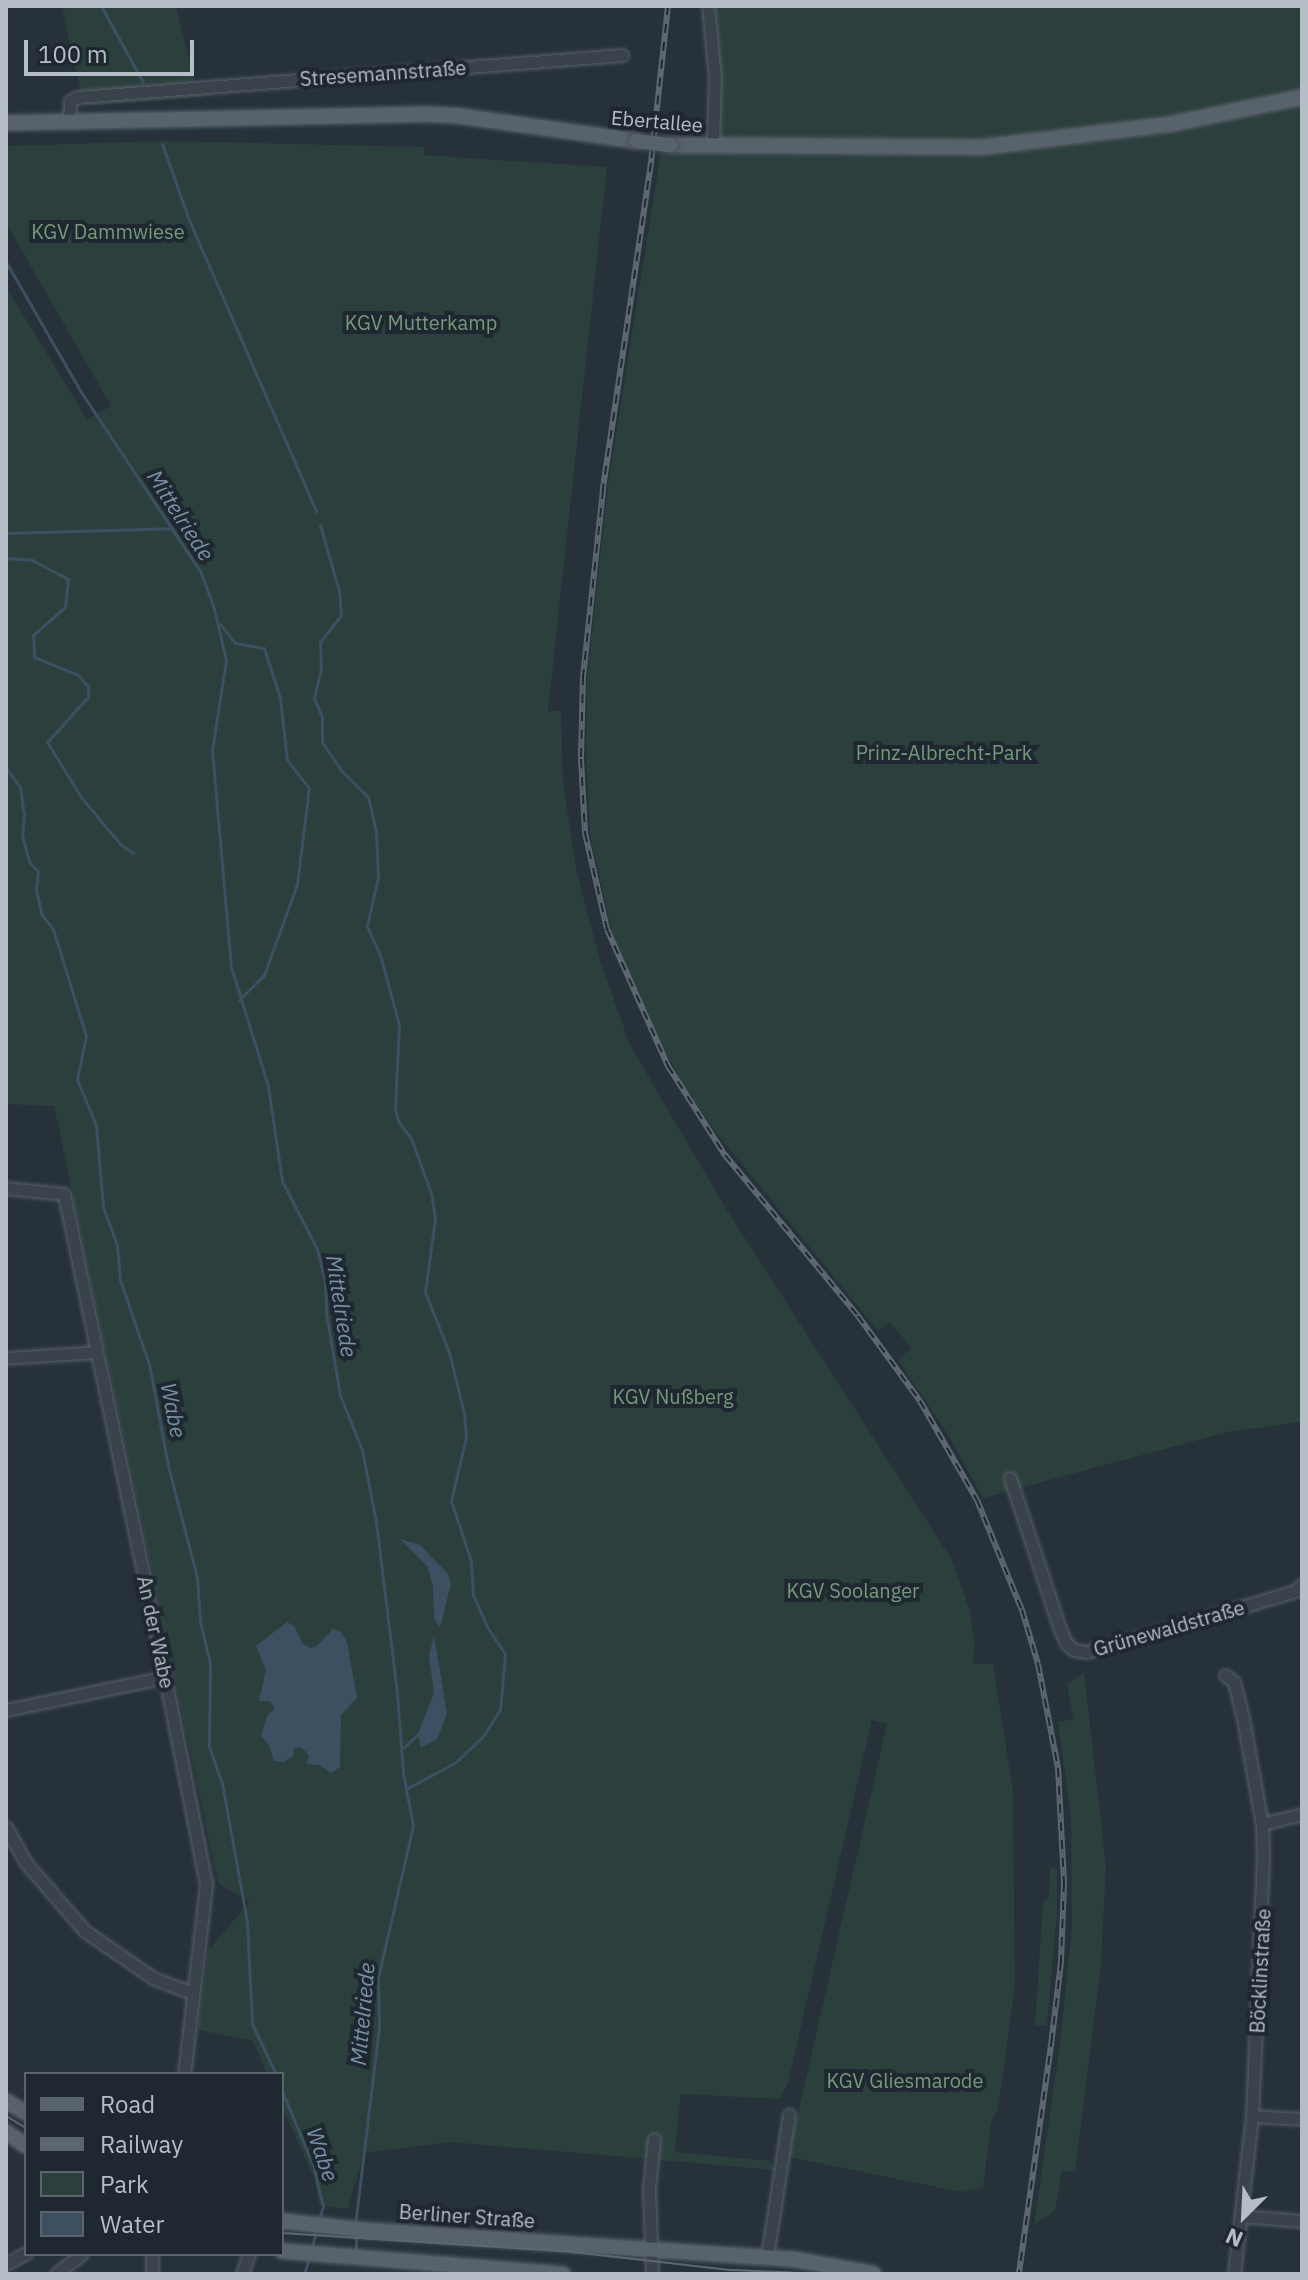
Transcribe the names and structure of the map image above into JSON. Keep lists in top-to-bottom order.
{
  "streets": {
    "main road": ["Ebertallee", "Berliner Straße"],
    "street": [
      "Stresemannstraße",
      "Grünewaldstraße",
      "An der Wabe",
      "Böcklinstraße"
    ]
  },
  "crossings": [
    ["Stresemannstraße", "Ebertallee"]
  ],
  "water": ["Mittelriede", "Wabe"],
  "parks": [
    "KGV Dammwiese",
    "KGV Mutterkamp",
    "Prinz-Albrecht-Park",
    "KGV Nußberg",
    "KGV Soolanger",
    "KGV Gliesmarode"
  ],
  "legend": [
    "Road",
    "Railway",
    "Park",
    "Water"
  ],
  "scale_bar": "100 m",
  "north": "bottom left"
}
